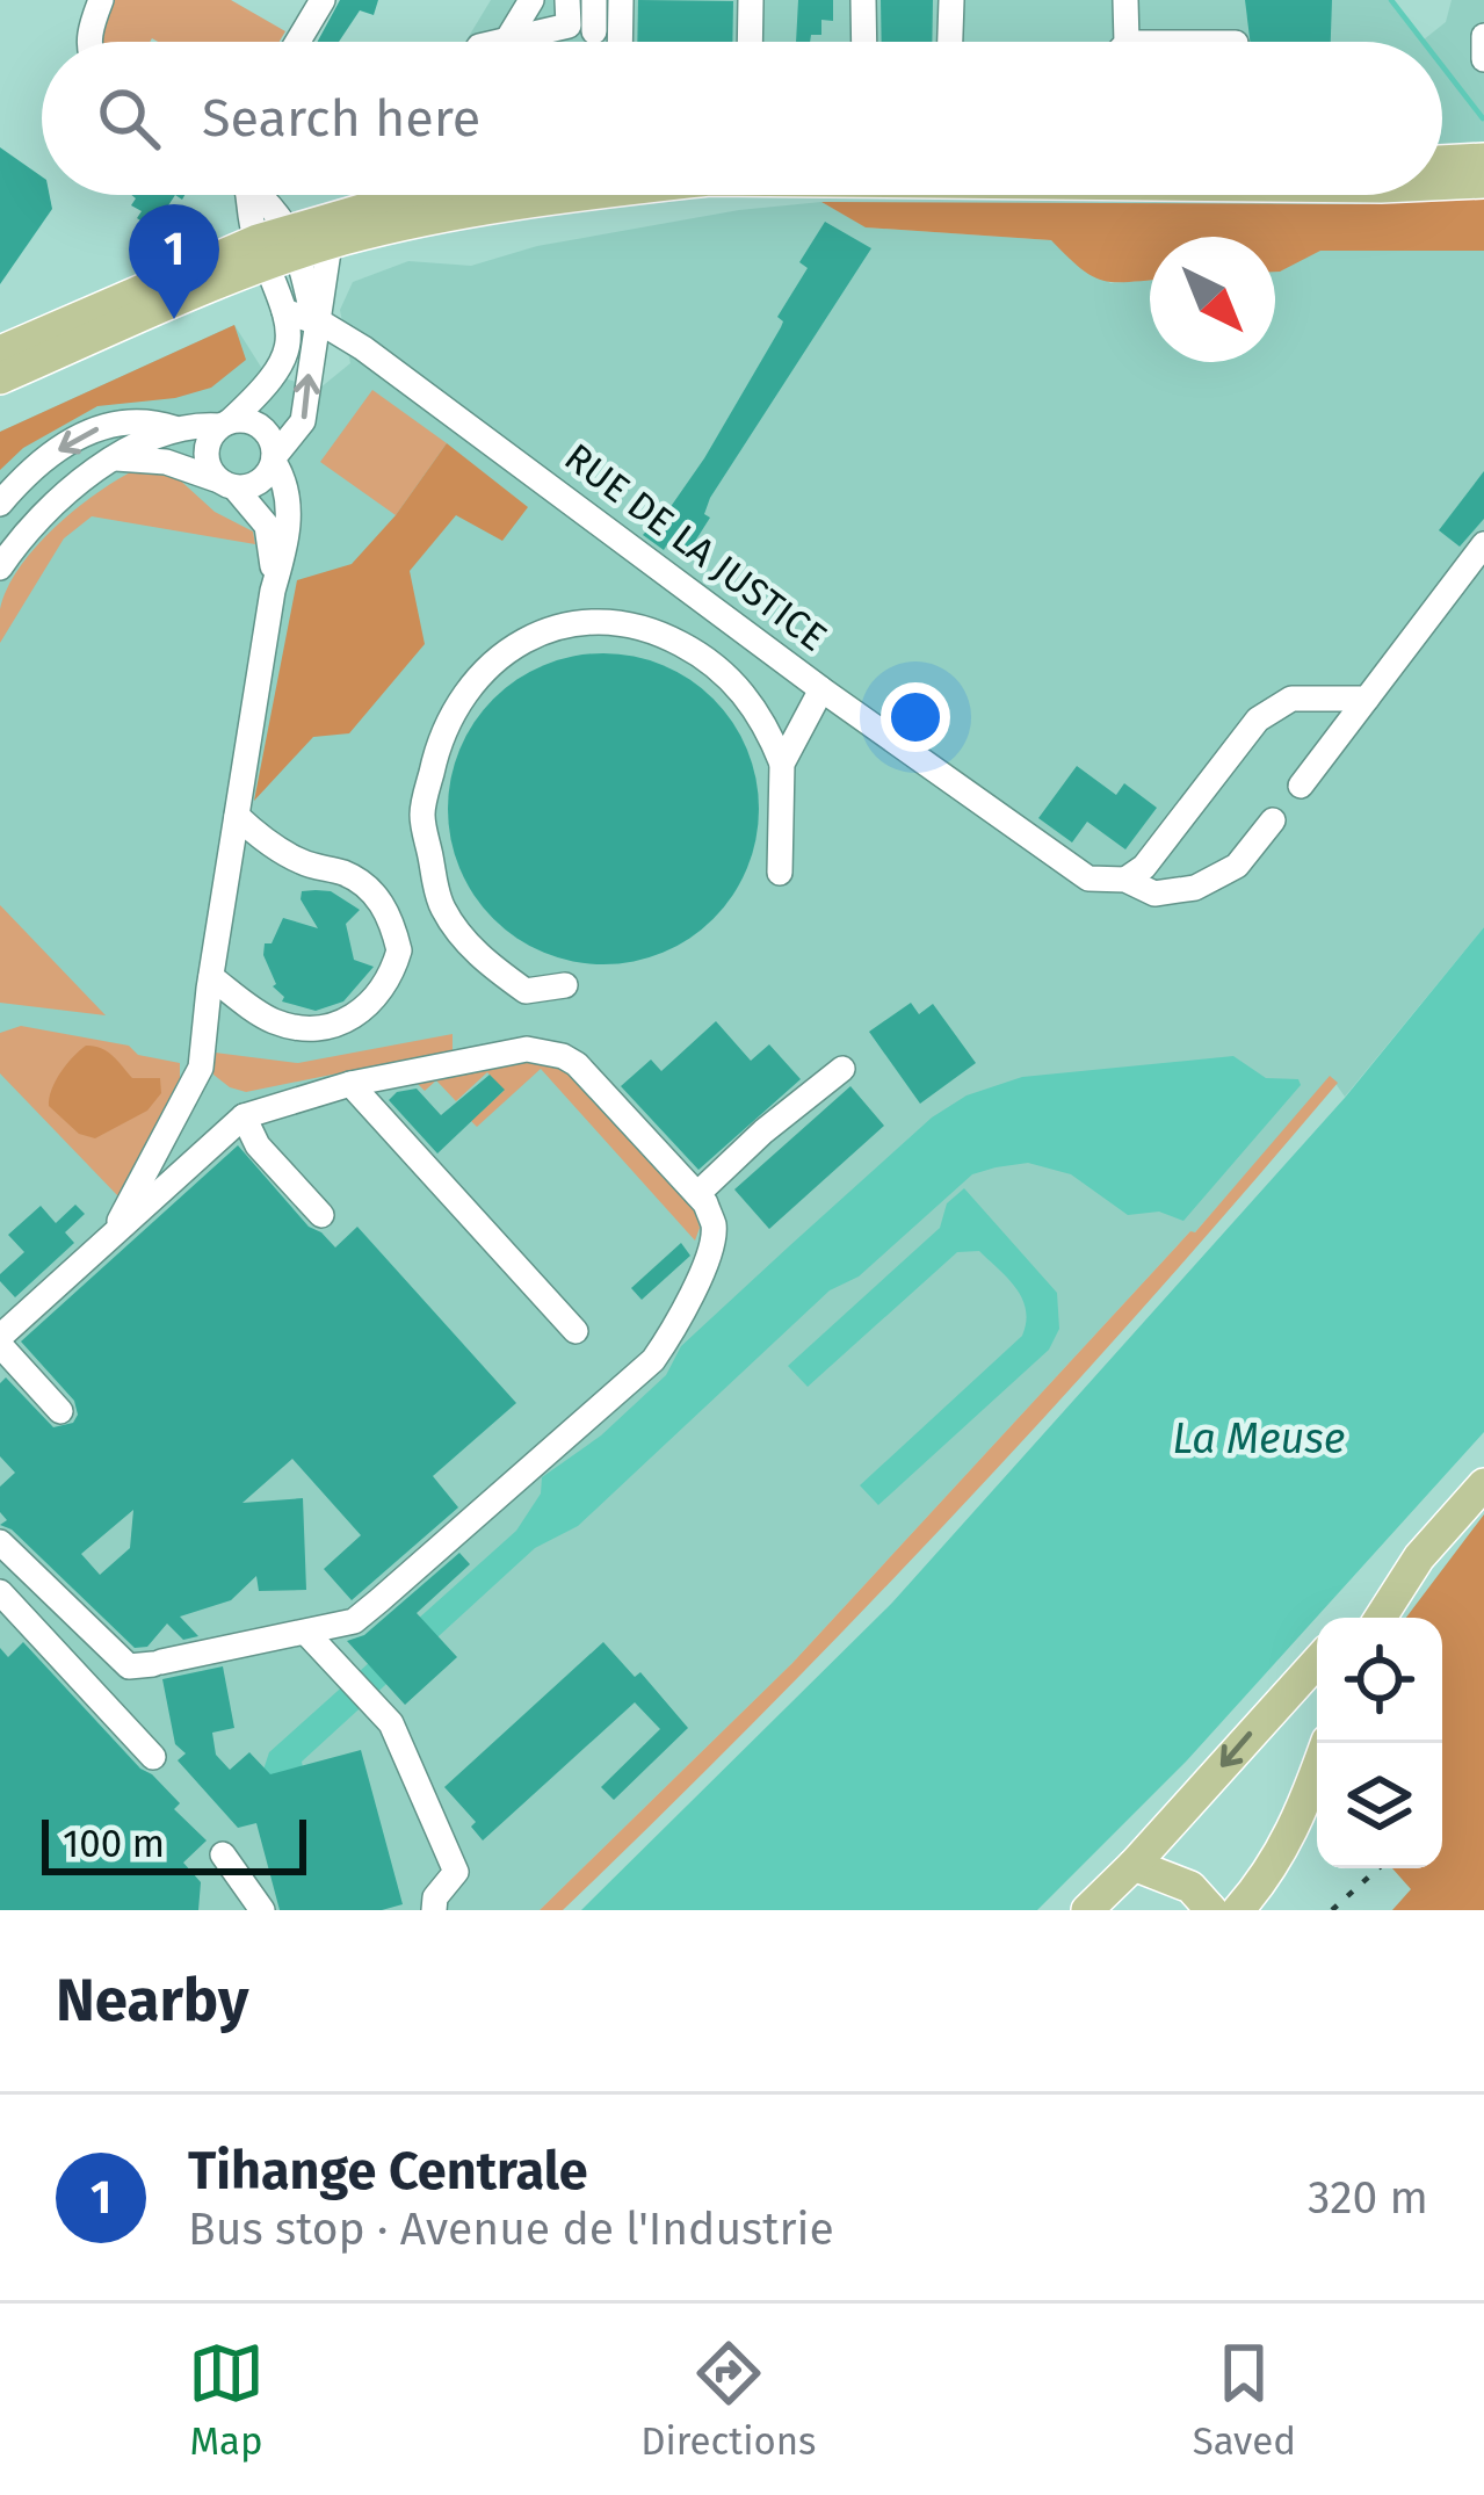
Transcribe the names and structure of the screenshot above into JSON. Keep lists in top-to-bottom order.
{
  "streets": {
    "street": ["RUE DE LA JUSTICE"]
  },
  "water": ["La Meuse"],
  "scale_bar": "100 m",
  "north": "bottom right",
  "page": {
    "search": "Search here",
    "pins": "1",
    "scale": "100 m",
    "heading": "Nearby",
    "list": [
      {
        "mark": "1",
        "name": "Tihange Centrale",
        "note": "Bus stop · Avenue de l'Industrie",
        "value": "320 m"
      }
    ],
    "nav": ["Map", "Directions", "Saved"]
  }
}
